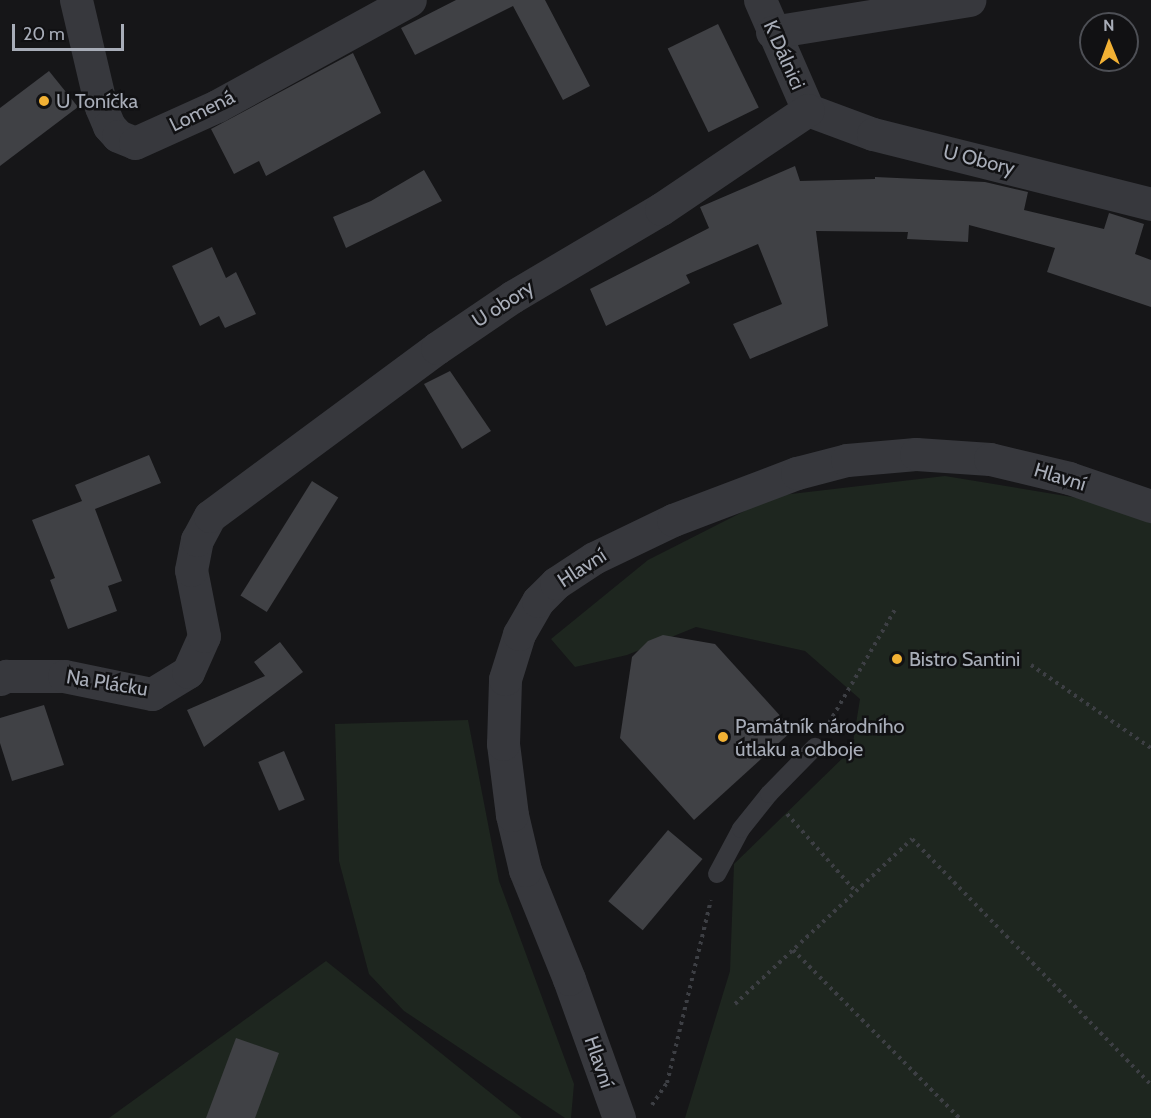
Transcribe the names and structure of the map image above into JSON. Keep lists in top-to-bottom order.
{
  "streets": {
    "street": [
      "K Dálnici",
      "Lomená",
      "U Obory",
      "U obory",
      "Hlavní",
      "Na Plácku"
    ]
  },
  "crossings": [
    ["K Dálnici", "U Obory"],
    ["K Dálnici", "U obory"],
    ["U Obory", "U obory"],
    ["U obory", "Na Plácku"]
  ],
  "places": ["U Toníčka", "Bistro Santini", "Památník národního útlaku a odboje"],
  "scale_bar": "20 m",
  "north": "top"
}
